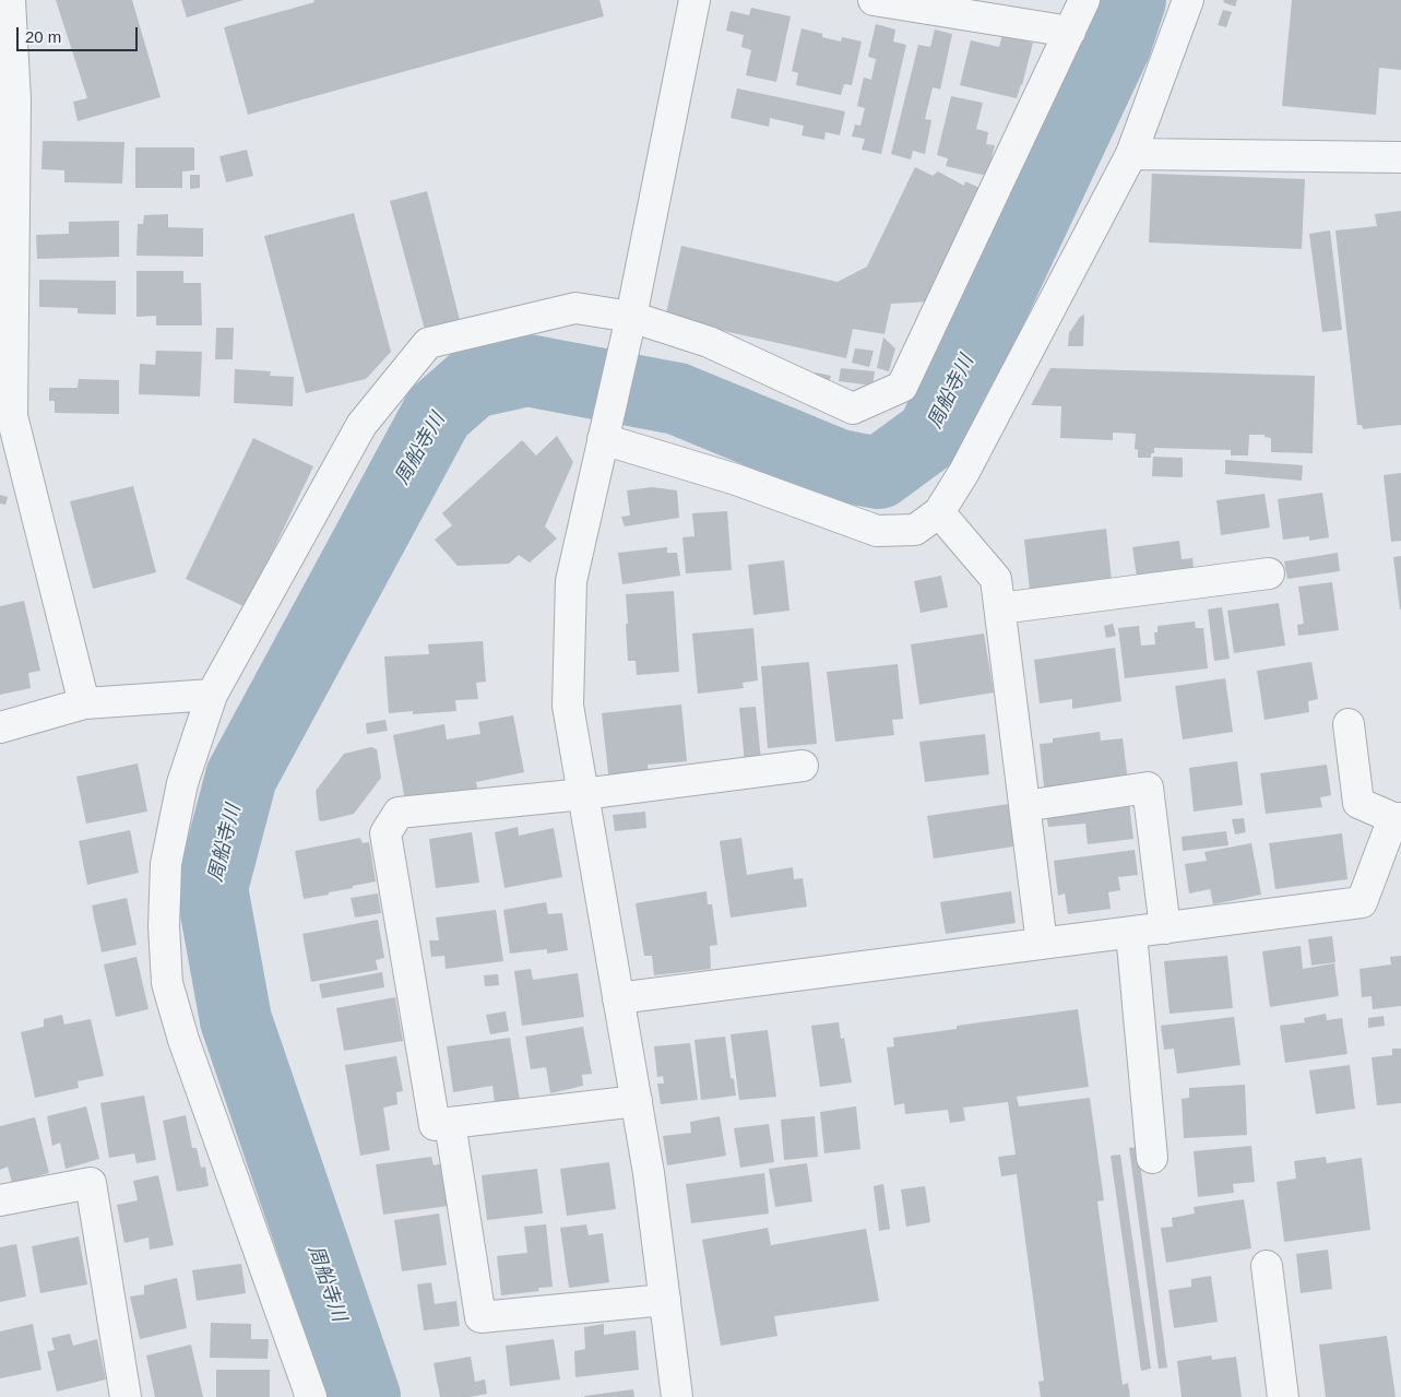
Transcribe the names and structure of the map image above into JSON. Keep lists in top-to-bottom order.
{
  "water": ["周船寺川"],
  "scale_bar": "20 m"
}
